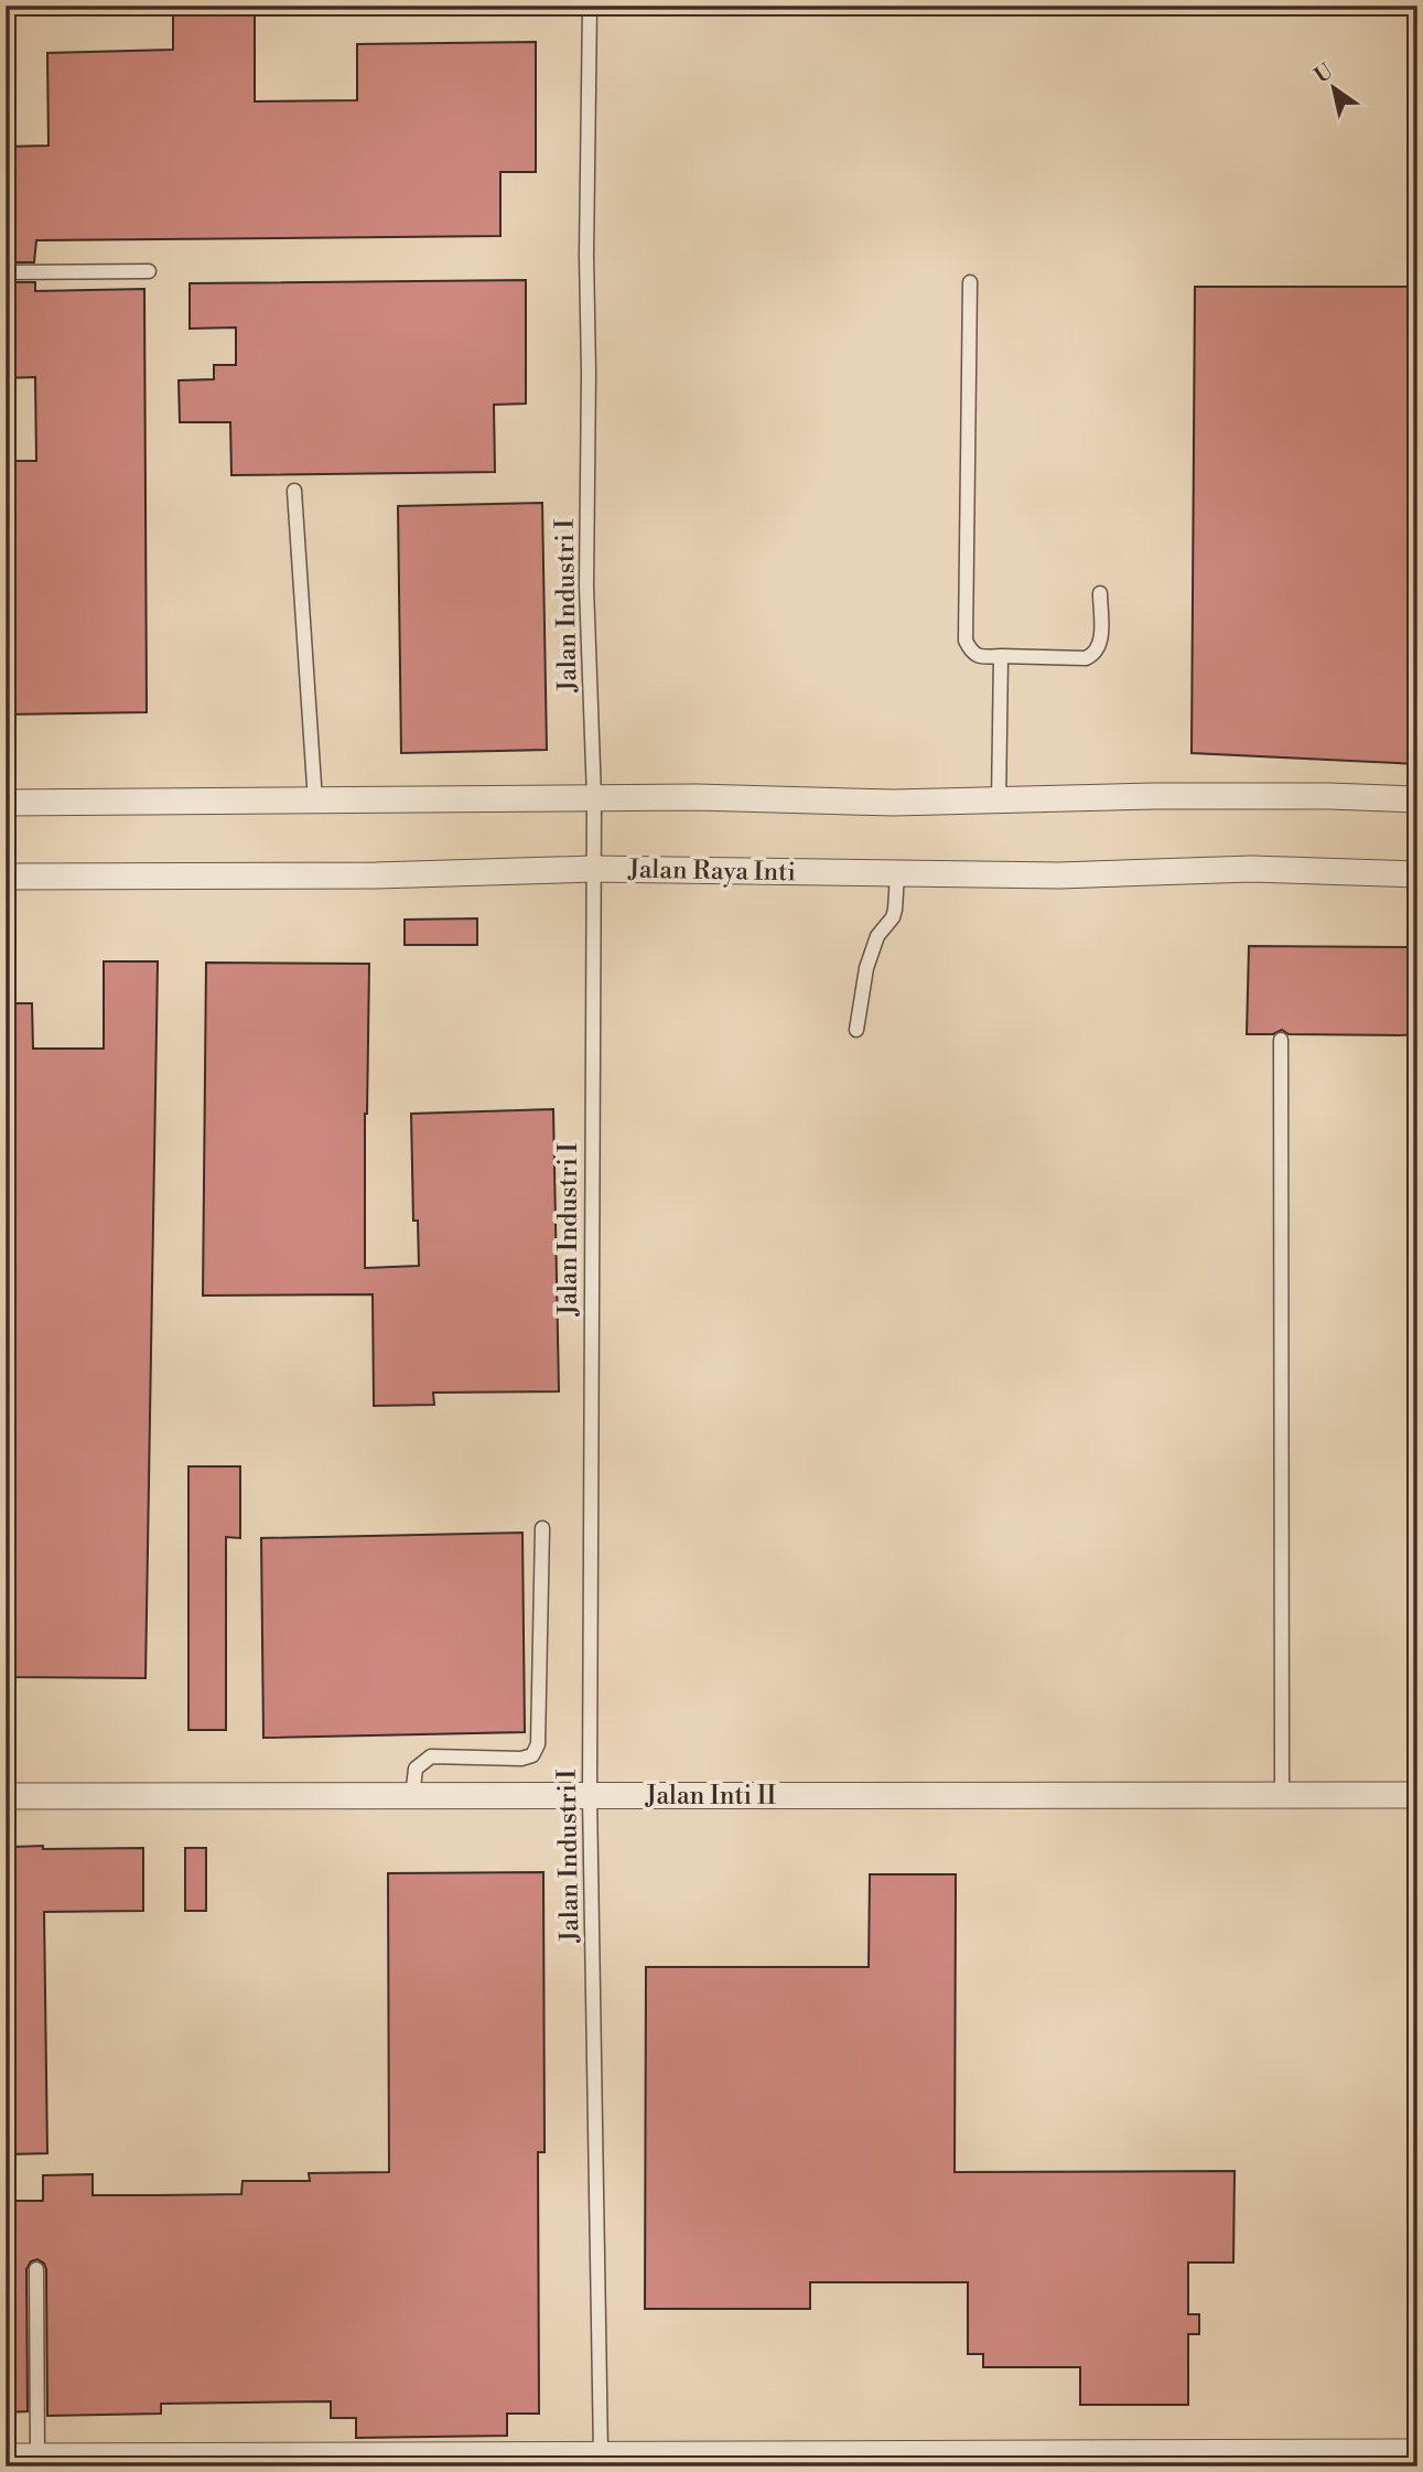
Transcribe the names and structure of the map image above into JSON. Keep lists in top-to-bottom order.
{
  "streets": {
    "street": ["Jalan Raya Inti", "Jalan Inti II"],
    "lane": ["Jalan Industri I"]
  },
  "crossings": [
    ["Jalan Industri I", "Jalan Raya Inti"],
    ["Jalan Industri I", "Jalan Inti II"]
  ],
  "north": "top left"
}
